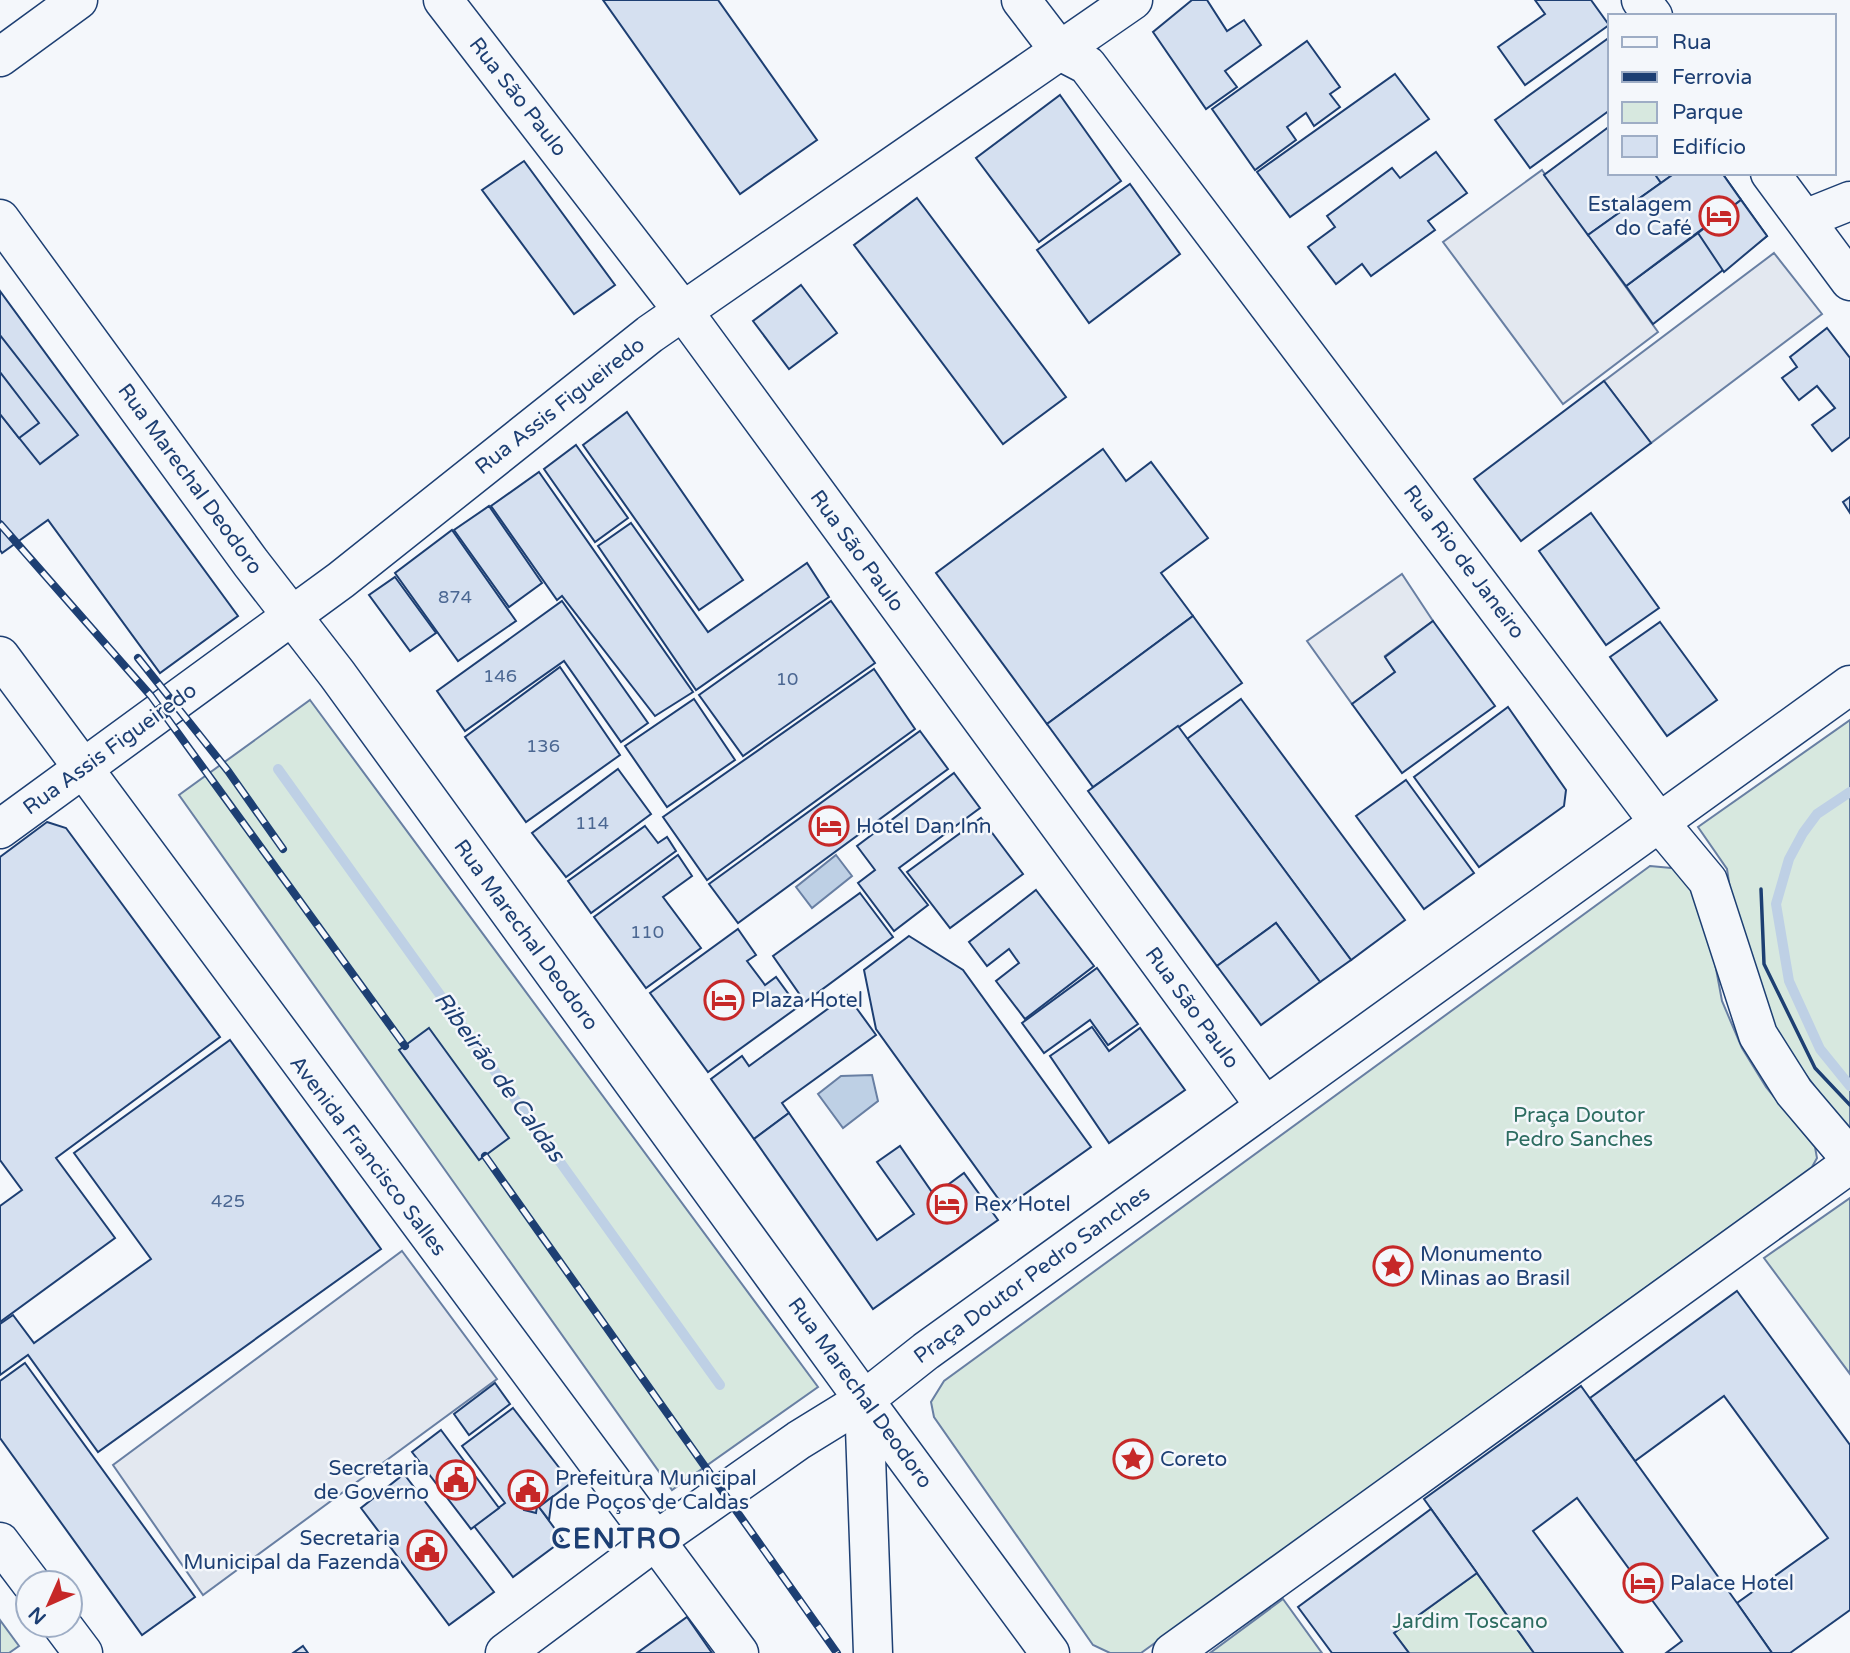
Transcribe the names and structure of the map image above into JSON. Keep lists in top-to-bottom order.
{
  "streets": {
    "street": [
      "Rua São Paulo",
      "Rua Assis Figueiredo",
      "Rua Marechal Deodoro",
      "Rua Rio de Janeiro",
      "Avenida Francisco Salles",
      "Praça Doutor Pedro Sanches"
    ]
  },
  "crossings": [
    ["Rua São Paulo", "Rua Assis Figueiredo"],
    ["Rua São Paulo", "Praça Doutor Pedro Sanches"],
    ["Rua Assis Figueiredo", "Rua Marechal Deodoro"],
    ["Rua Assis Figueiredo", "Rua Rio de Janeiro"],
    ["Rua Assis Figueiredo", "Avenida Francisco Salles"],
    ["Rua Marechal Deodoro", "Praça Doutor Pedro Sanches"],
    ["Rua Rio de Janeiro", "Praça Doutor Pedro Sanches"],
    ["Avenida Francisco Salles", "Praça Doutor Pedro Sanches"]
  ],
  "districts": ["CENTRO"],
  "water": ["Ribeirão de Caldas"],
  "parks": ["Praça Doutor Pedro Sanches", "Jardim Toscano"],
  "places": {
    "hotel": [
      "Estalagem do Café",
      "Hotel Dan Inn",
      "Plaza Hotel",
      "Rex Hotel",
      "Palace Hotel"
    ],
    "place": ["Monumento Minas ao Brasil", "Coreto"],
    "public building": ["Secretaria de Governo", "Prefeitura Municipal de Poços de Caldas", "Secretaria Municipal da Fazenda"]
  },
  "house_numbers": [
    "874",
    "146",
    "10",
    "136",
    "114",
    "110",
    "425"
  ],
  "legend": [
    "Rua",
    "Ferrovia",
    "Parque",
    "Edifício"
  ],
  "north": "bottom left"
}
